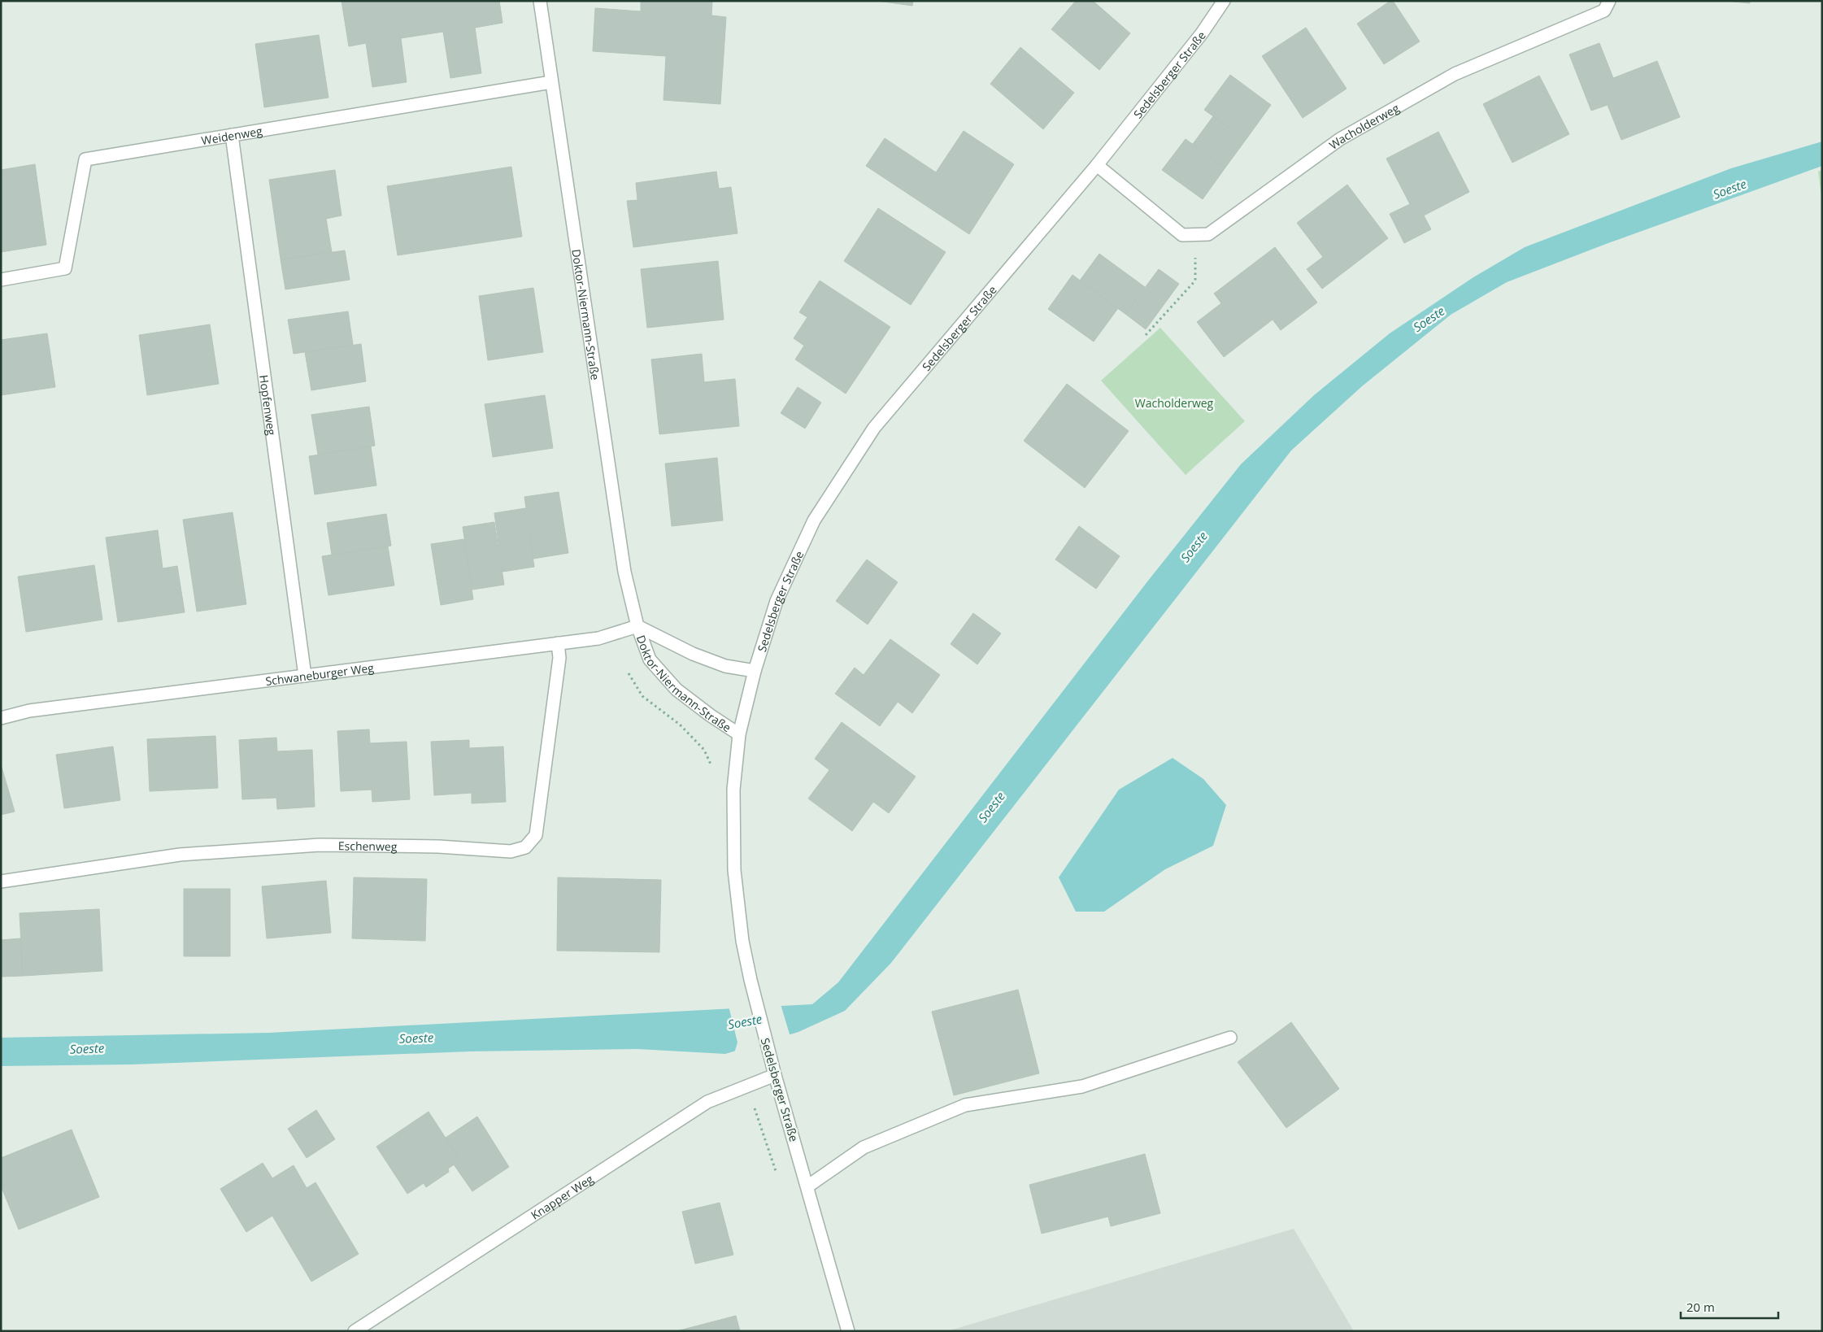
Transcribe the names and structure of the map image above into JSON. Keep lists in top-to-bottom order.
{
  "streets": {
    "street": [
      "Sedelsberger Straße",
      "Wacholderweg",
      "Weidenweg",
      "Doktor-Niermann-Straße",
      "Hopfenweg",
      "Schwaneburger Weg",
      "Eschenweg",
      "Knapper Weg"
    ]
  },
  "crossings": [
    ["Sedelsberger Straße", "Wacholderweg"],
    ["Sedelsberger Straße", "Doktor-Niermann-Straße"],
    ["Sedelsberger Straße", "Knapper Weg"],
    ["Weidenweg", "Doktor-Niermann-Straße"],
    ["Weidenweg", "Hopfenweg"],
    ["Doktor-Niermann-Straße", "Schwaneburger Weg"],
    ["Hopfenweg", "Schwaneburger Weg"],
    ["Schwaneburger Weg", "Eschenweg"]
  ],
  "water": ["Soeste"],
  "parks": ["Wacholderweg"],
  "scale_bar": "20 m"
}
